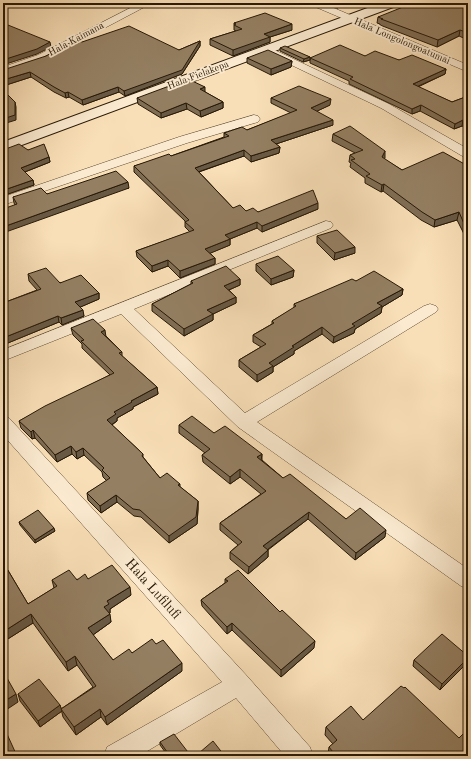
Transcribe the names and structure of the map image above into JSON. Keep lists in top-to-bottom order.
{
  "streets": {
    "street": [
      "Hala Kaimana",
      "Hala Longolongoatumai",
      "Hala Fielakepa",
      "Hala Lufilufi"
    ]
  },
  "crossings": [
    ["Hala Longolongoatumai", "Hala Fielakepa"]
  ]
}
